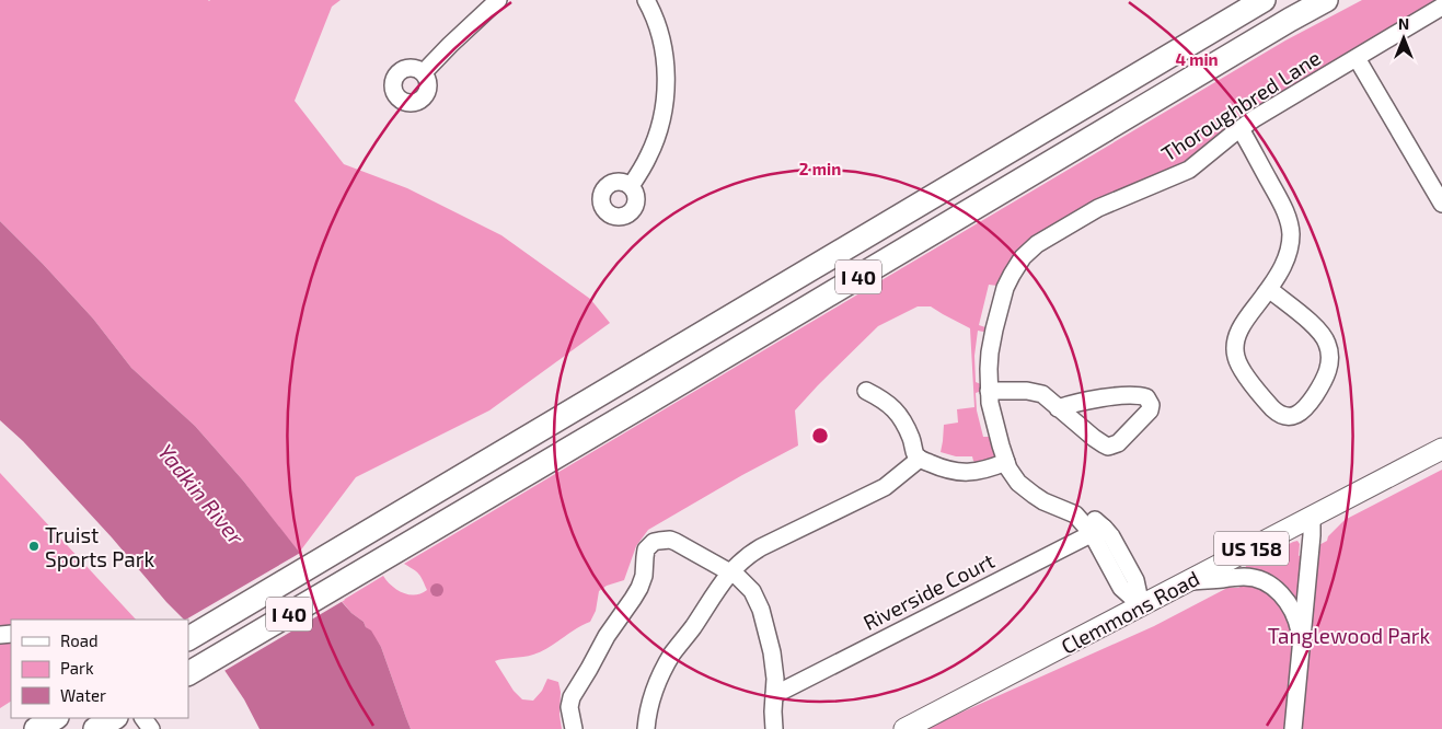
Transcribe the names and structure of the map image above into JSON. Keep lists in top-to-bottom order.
{
  "streets": {
    "highway": ["I 40"],
    "main road": ["US 158", "Clemmons Road"],
    "street": ["Thoroughbred Lane", "Riverside Court"]
  },
  "crossings": [
    ["Thoroughbred Lane", "Riverside Court"]
  ],
  "water": ["Yadkin River"],
  "parks": ["Tanglewood Park"],
  "places": ["Truist Sports Park"],
  "legend": ["Road", "Park", "Water"],
  "north": "top",
  "rings": ["4 min", "2 min"]
}
